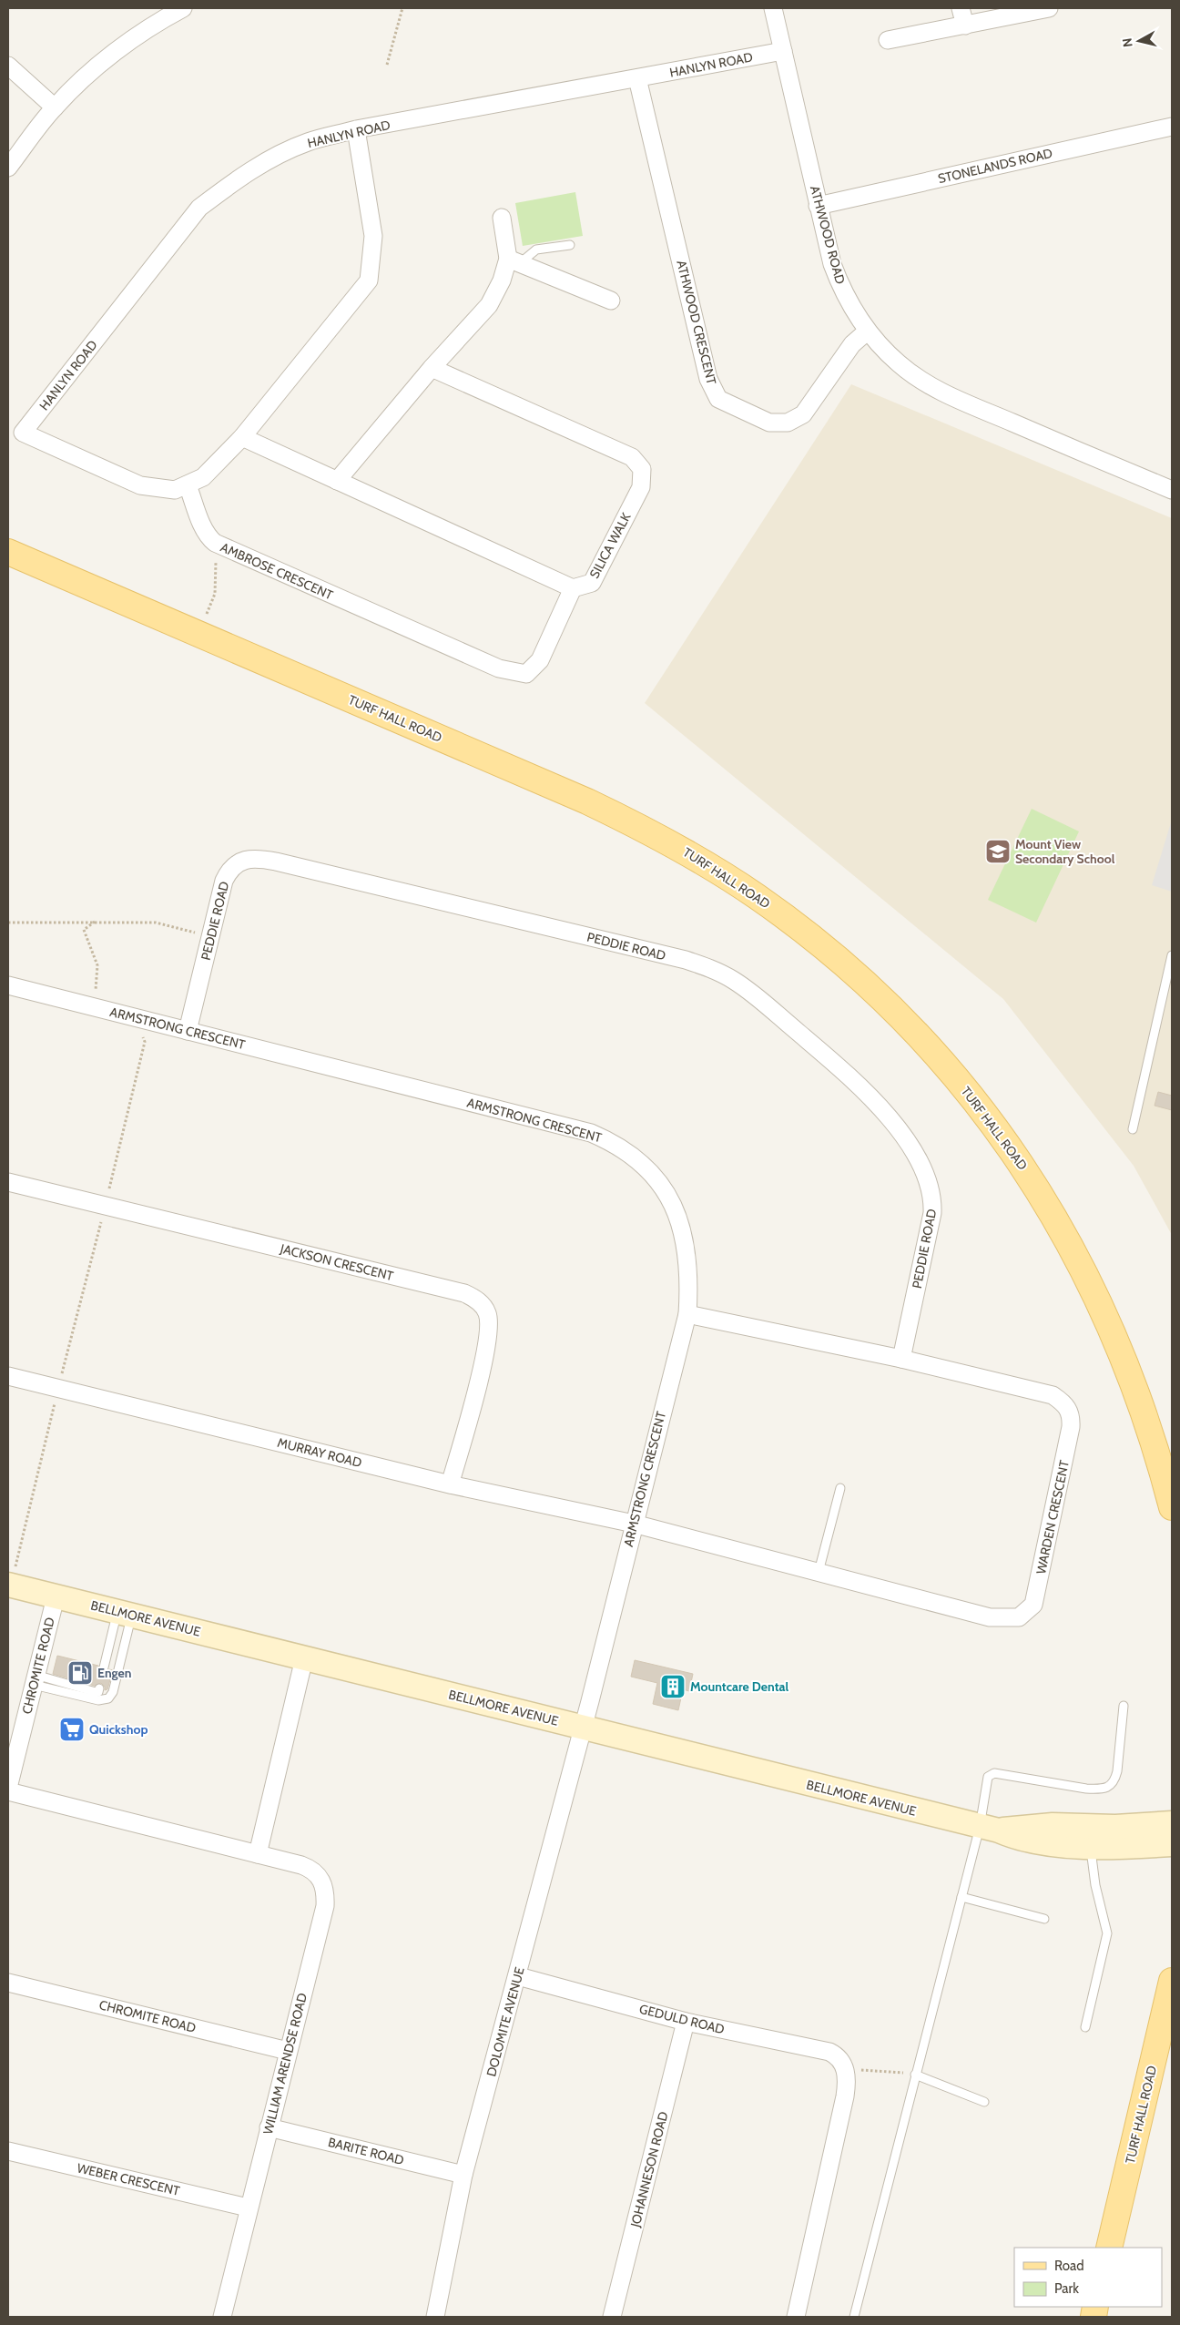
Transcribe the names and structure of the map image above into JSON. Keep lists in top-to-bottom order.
{
  "streets": {
    "main road": ["TURF HALL ROAD"],
    "street": [
      "HANLYN ROAD",
      "STONELANDS ROAD",
      "ATHWOOD ROAD",
      "ATHWOOD CRESCENT",
      "SILICA WALK",
      "AMBROSE CRESCENT",
      "PEDDIE ROAD",
      "ARMSTRONG CRESCENT",
      "JACKSON CRESCENT",
      "MURRAY ROAD",
      "WARDEN CRESCENT",
      "BELLMORE AVENUE",
      "CHROMITE ROAD",
      "GEDULD ROAD",
      "DOLOMITE AVENUE",
      "WILLIAM ARENDSE ROAD",
      "BARITE ROAD",
      "JOHANNESON ROAD",
      "WEBER CRESCENT"
    ]
  },
  "crossings": [
    ["HANLYN ROAD", "ATHWOOD ROAD"],
    ["HANLYN ROAD", "ATHWOOD CRESCENT"],
    ["HANLYN ROAD", "AMBROSE CRESCENT"],
    ["STONELANDS ROAD", "ATHWOOD ROAD"],
    ["ATHWOOD ROAD", "ATHWOOD CRESCENT"],
    ["SILICA WALK", "AMBROSE CRESCENT"],
    ["PEDDIE ROAD", "ARMSTRONG CRESCENT"],
    ["PEDDIE ROAD", "WARDEN CRESCENT"],
    ["ARMSTRONG CRESCENT", "MURRAY ROAD"],
    ["ARMSTRONG CRESCENT", "WARDEN CRESCENT"],
    ["ARMSTRONG CRESCENT", "BELLMORE AVENUE"],
    ["ARMSTRONG CRESCENT", "DOLOMITE AVENUE"],
    ["JACKSON CRESCENT", "MURRAY ROAD"],
    ["MURRAY ROAD", "WARDEN CRESCENT"],
    ["BELLMORE AVENUE", "CHROMITE ROAD"],
    ["BELLMORE AVENUE", "DOLOMITE AVENUE"],
    ["CHROMITE ROAD", "WILLIAM ARENDSE ROAD"],
    ["GEDULD ROAD", "DOLOMITE AVENUE"],
    ["GEDULD ROAD", "JOHANNESON ROAD"],
    ["DOLOMITE AVENUE", "BARITE ROAD"],
    ["WILLIAM ARENDSE ROAD", "BARITE ROAD"],
    ["WILLIAM ARENDSE ROAD", "WEBER CRESCENT"]
  ],
  "places": {
    "school or university": ["Mount View Secondary School"],
    "fuel station": ["Engen"],
    "building": ["Mountcare Dental"],
    "supermarket": ["Quickshop"]
  },
  "legend": ["Road", "Park"],
  "north": "left"
}
